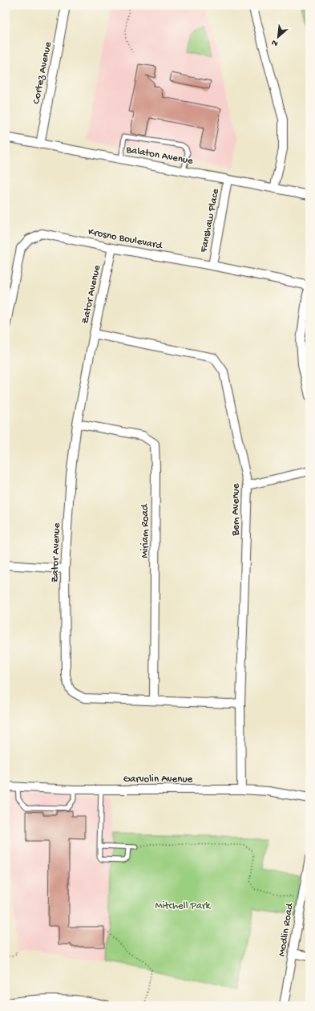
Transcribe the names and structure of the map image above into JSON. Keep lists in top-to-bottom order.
{
  "streets": {
    "street": [
      "Cortez Avenue",
      "Balaton Avenue",
      "Fanshaw Place",
      "Krosno Boulevard",
      "Zator Avenue",
      "Bem Avenue",
      "Miriam Road",
      "Garvolin Avenue",
      "Modlin Road"
    ]
  },
  "crossings": [
    ["Cortez Avenue", "Balaton Avenue"],
    ["Balaton Avenue", "Fanshaw Place"],
    ["Fanshaw Place", "Krosno Boulevard"],
    ["Krosno Boulevard", "Zator Avenue"],
    ["Zator Avenue", "Bem Avenue"],
    ["Zator Avenue", "Miriam Road"],
    ["Bem Avenue", "Garvolin Avenue"]
  ],
  "parks": ["Mitchell Park"],
  "north": "bottom left"
}
